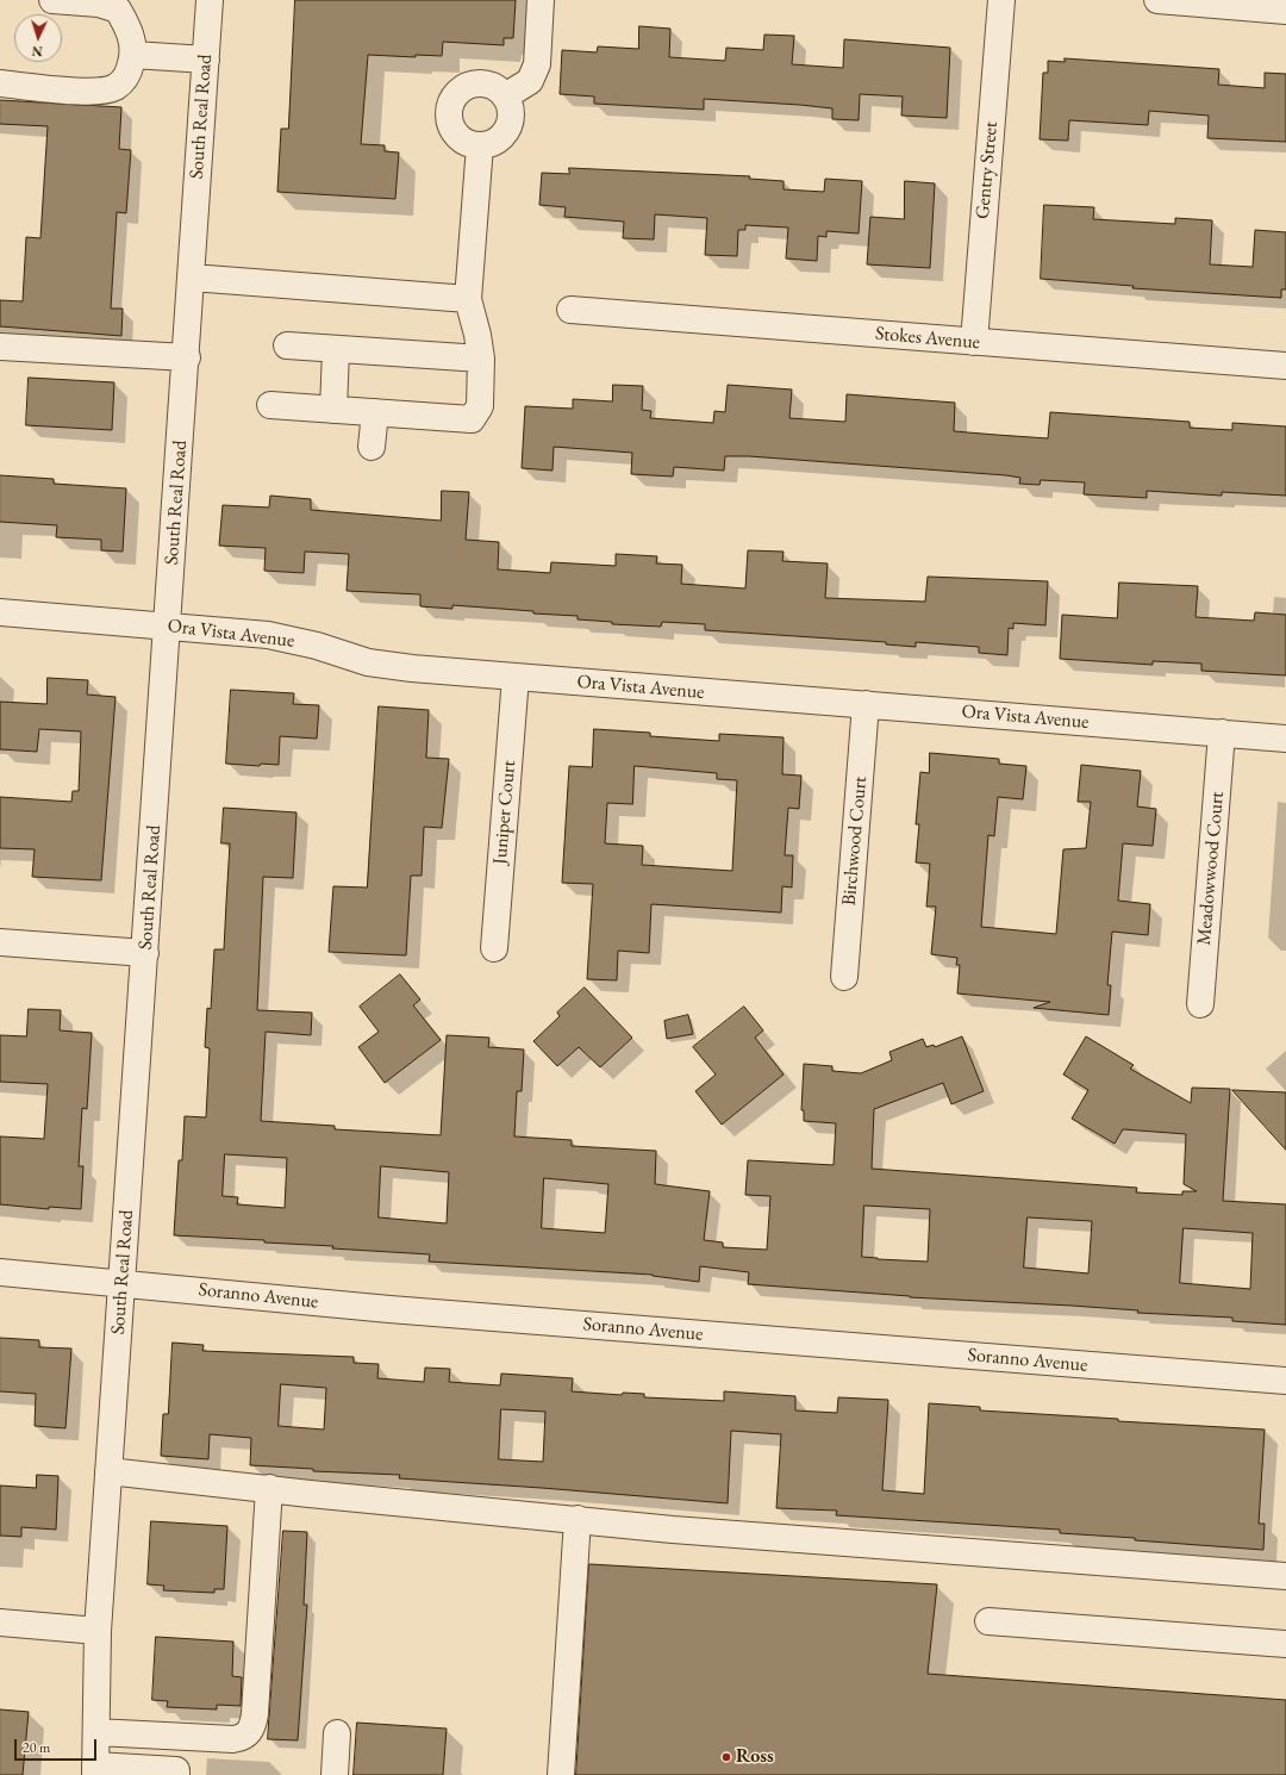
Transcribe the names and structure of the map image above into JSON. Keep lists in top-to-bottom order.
{
  "streets": {
    "street": [
      "South Real Road",
      "Gentry Street",
      "Stokes Avenue",
      "Ora Vista Avenue",
      "Juniper Court",
      "Birchwood Court",
      "Meadowwood Court",
      "Soranno Avenue"
    ]
  },
  "crossings": [
    ["South Real Road", "Ora Vista Avenue"],
    ["South Real Road", "Soranno Avenue"],
    ["Gentry Street", "Stokes Avenue"],
    ["Ora Vista Avenue", "Juniper Court"],
    ["Ora Vista Avenue", "Birchwood Court"],
    ["Ora Vista Avenue", "Meadowwood Court"]
  ],
  "places": ["Ross"],
  "scale_bar": "20 m",
  "north": "bottom"
}
